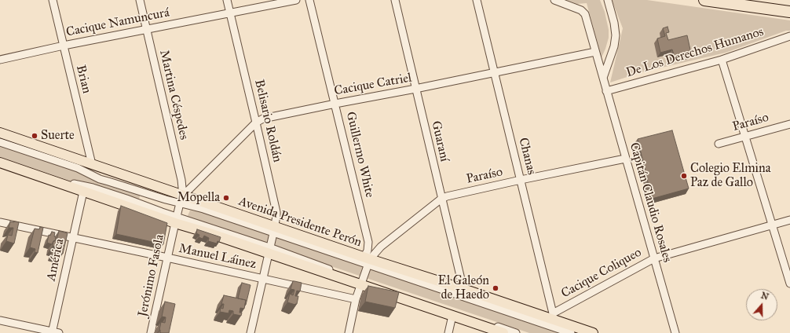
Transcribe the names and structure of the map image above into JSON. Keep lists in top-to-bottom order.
{
  "streets": {
    "main road": ["Avenida Presidente Perón"],
    "street": [
      "Cacique Namuncurá",
      "De Los Derechos Humanos",
      "Brian",
      "Cacique Catriel",
      "Martina Céspedes",
      "Belisario Roldán",
      "Paraíso",
      "Guaraní",
      "Guillermo White",
      "Chanas",
      "Capitán Claudio Rosales",
      "Manuel Láinez",
      "América",
      "Cacique Coliqueo",
      "Jerónimo Fasola"
    ]
  },
  "crossings": [
    ["Cacique Namuncurá", "Brian"],
    ["Cacique Namuncurá", "Martina Céspedes"],
    ["Cacique Namuncurá", "Belisario Roldán"],
    ["De Los Derechos Humanos", "Capitán Claudio Rosales"],
    ["Brian", "Avenida Presidente Perón"],
    ["Cacique Catriel", "Martina Céspedes"],
    ["Cacique Catriel", "Belisario Roldán"],
    ["Cacique Catriel", "Guaraní"],
    ["Cacique Catriel", "Guillermo White"],
    ["Cacique Catriel", "Chanas"],
    ["Cacique Catriel", "Capitán Claudio Rosales"],
    ["Cacique Catriel", "Avenida Presidente Perón"],
    ["Cacique Catriel", "Jerónimo Fasola"],
    ["Martina Céspedes", "Avenida Presidente Perón"],
    ["Martina Céspedes", "Jerónimo Fasola"],
    ["Belisario Roldán", "Avenida Presidente Perón"],
    ["Belisario Roldán", "Manuel Láinez"],
    ["Paraíso", "Guaraní"],
    ["Paraíso", "Chanas"],
    ["Paraíso", "Capitán Claudio Rosales"],
    ["Paraíso", "Avenida Presidente Perón"],
    ["Guaraní", "Avenida Presidente Perón"],
    ["Chanas", "Avenida Presidente Perón"],
    ["Chanas", "Cacique Coliqueo"],
    ["Capitán Claudio Rosales", "Cacique Coliqueo"],
    ["Avenida Presidente Perón", "Cacique Coliqueo"],
    ["Avenida Presidente Perón", "Jerónimo Fasola"],
    ["Manuel Láinez", "América"],
    ["Manuel Láinez", "Jerónimo Fasola"]
  ],
  "places": [
    "Suerte",
    "Colegio Elmina Paz de Gallo",
    "Mopella",
    "El Galeón de Haedo"
  ],
  "north": "top"
}
